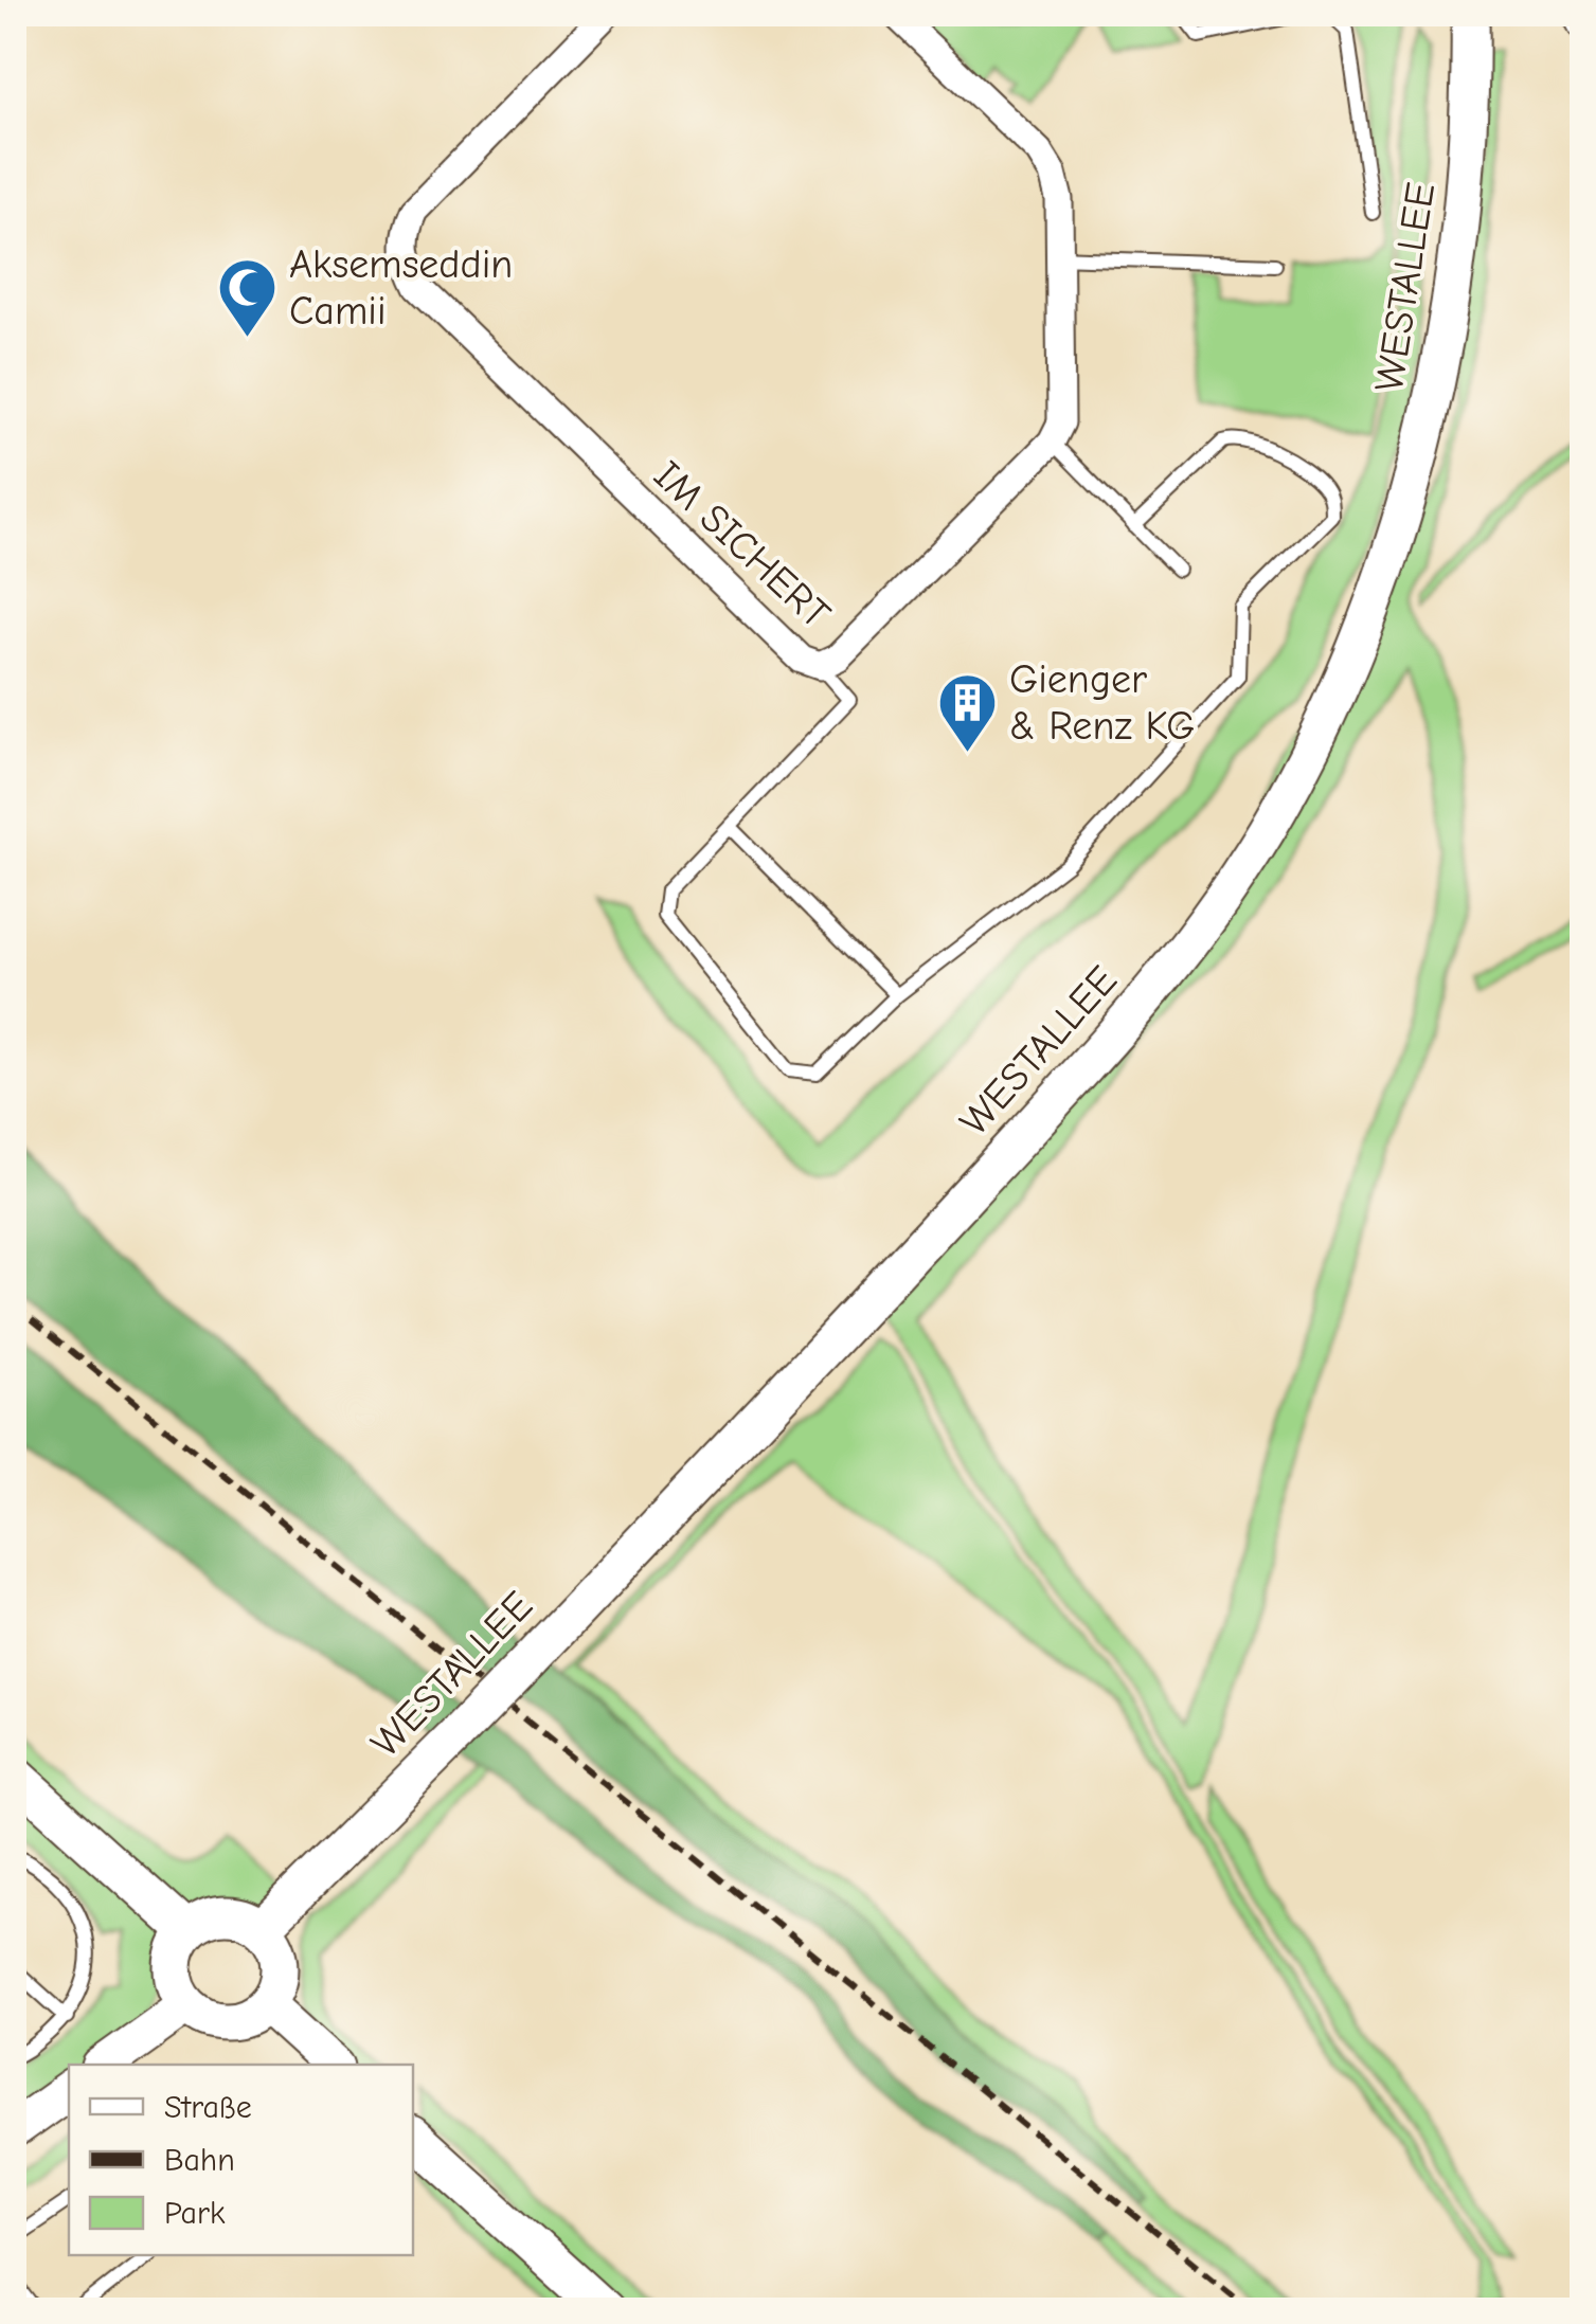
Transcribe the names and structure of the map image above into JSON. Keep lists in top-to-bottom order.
{
  "streets": {
    "main road": ["WESTALLEE"],
    "street": ["IM SICHERT"]
  },
  "places": {
    "mosque": ["Aksemseddin Camii"],
    "building": ["Gienger & Renz KG"]
  },
  "legend": ["Straße", "Bahn", "Park"]
}
